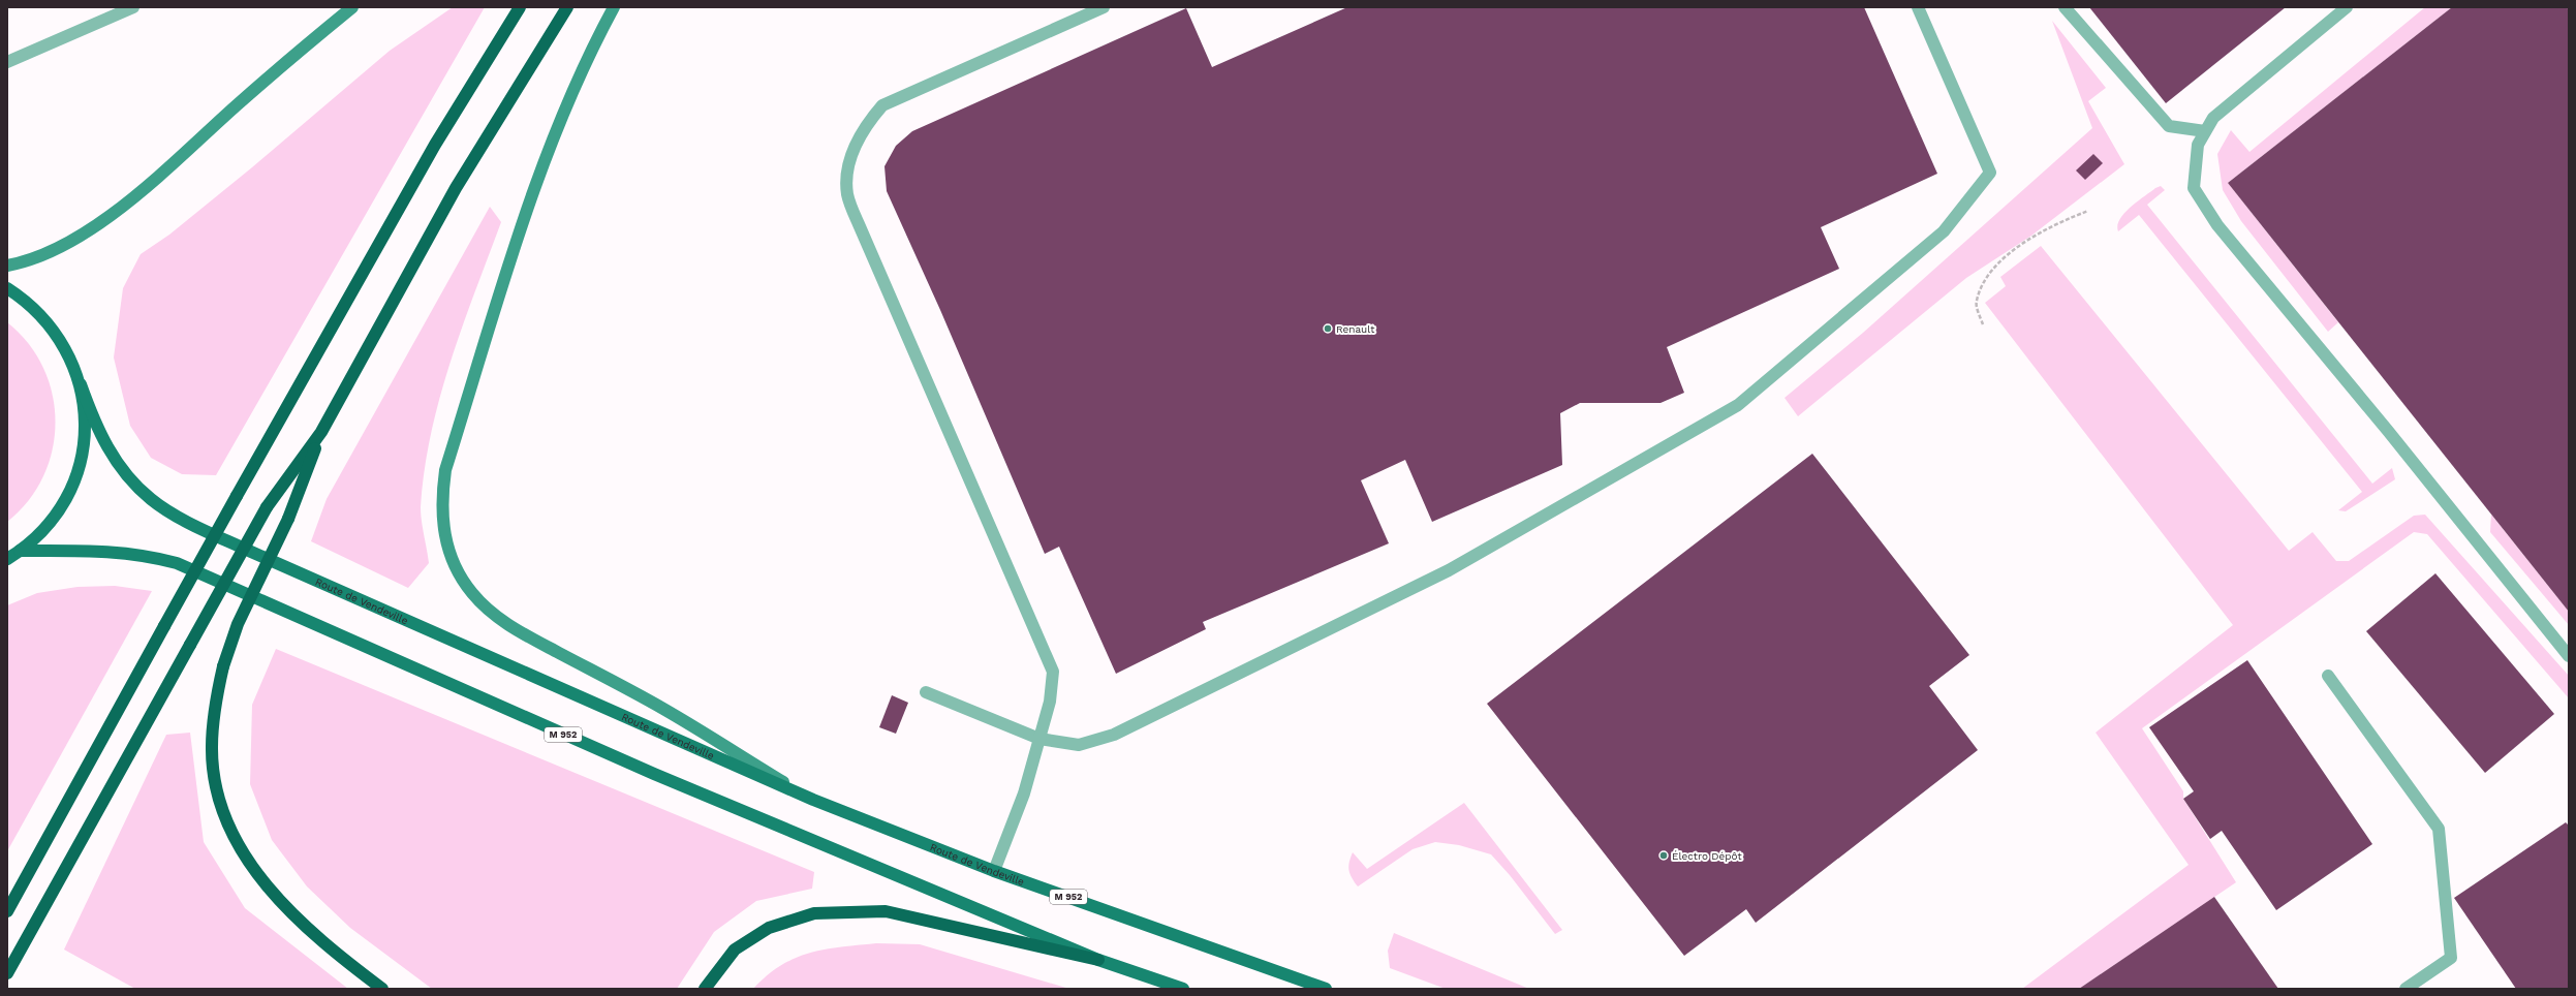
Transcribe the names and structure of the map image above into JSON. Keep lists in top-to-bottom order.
{
  "streets": {
    "main road": ["Route de Vendeville", "M 952"]
  },
  "places": ["Renault", "Électro Dépôt"]
}
